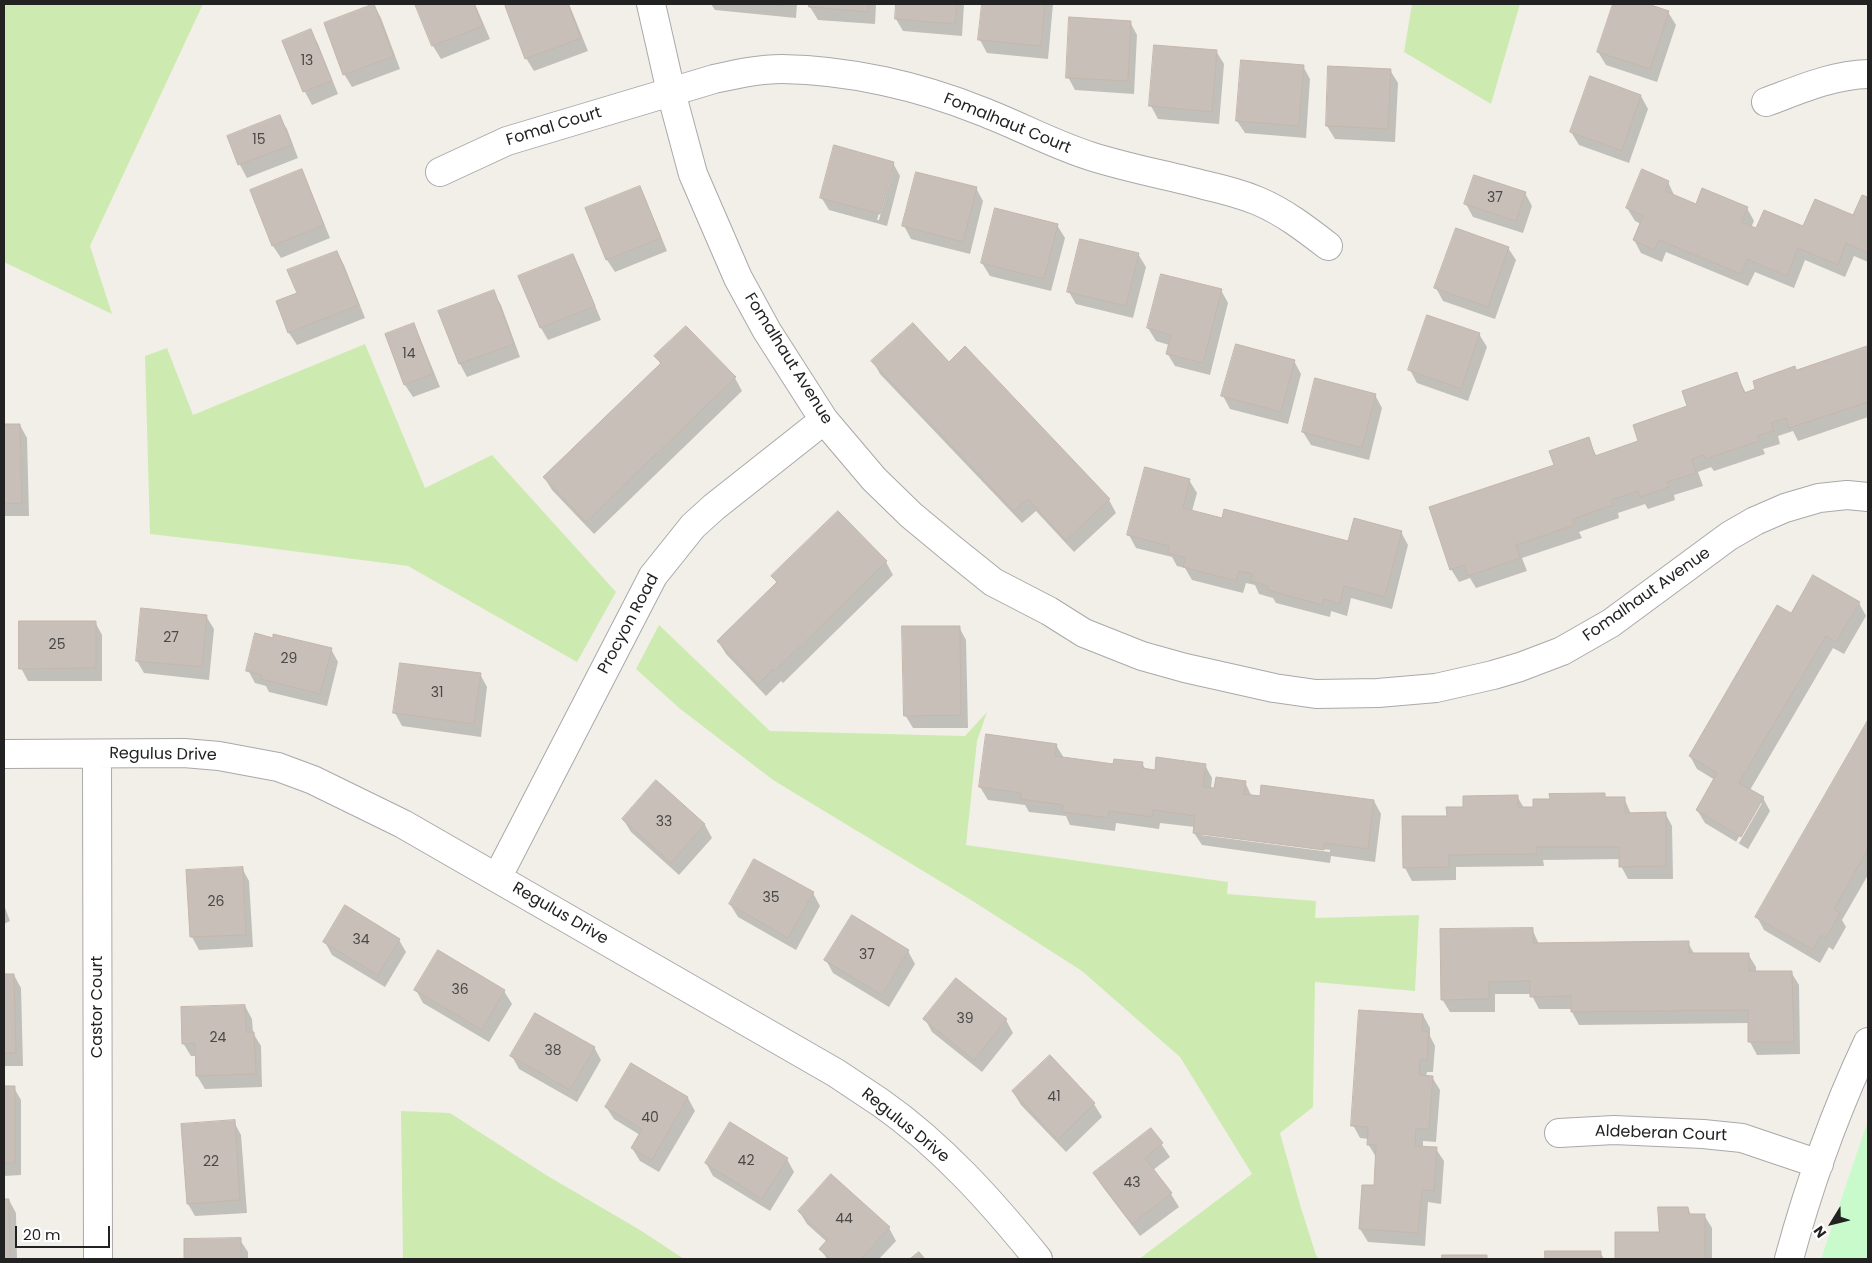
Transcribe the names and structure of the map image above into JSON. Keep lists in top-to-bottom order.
{
  "streets": {
    "street": [
      "Fomalhaut Court",
      "Fomal Court",
      "Fomalhaut Avenue",
      "Procyon Road",
      "Regulus Drive",
      "Castor Court",
      "Aldeberan Court"
    ]
  },
  "crossings": [
    ["Fomalhaut Court", "Fomal Court"],
    ["Fomalhaut Court", "Fomalhaut Avenue"],
    ["Fomal Court", "Fomalhaut Avenue"],
    ["Fomalhaut Avenue", "Procyon Road"],
    ["Procyon Road", "Regulus Drive"],
    ["Regulus Drive", "Castor Court"]
  ],
  "house_numbers": [
    "13",
    "15",
    "37",
    "14",
    "27",
    "25",
    "29",
    "31",
    "33",
    "35",
    "26",
    "34",
    "37",
    "36",
    "39",
    "24",
    "38",
    "41",
    "40",
    "42",
    "22",
    "43",
    "44"
  ],
  "scale_bar": "20 m",
  "north": "bottom left"
}
